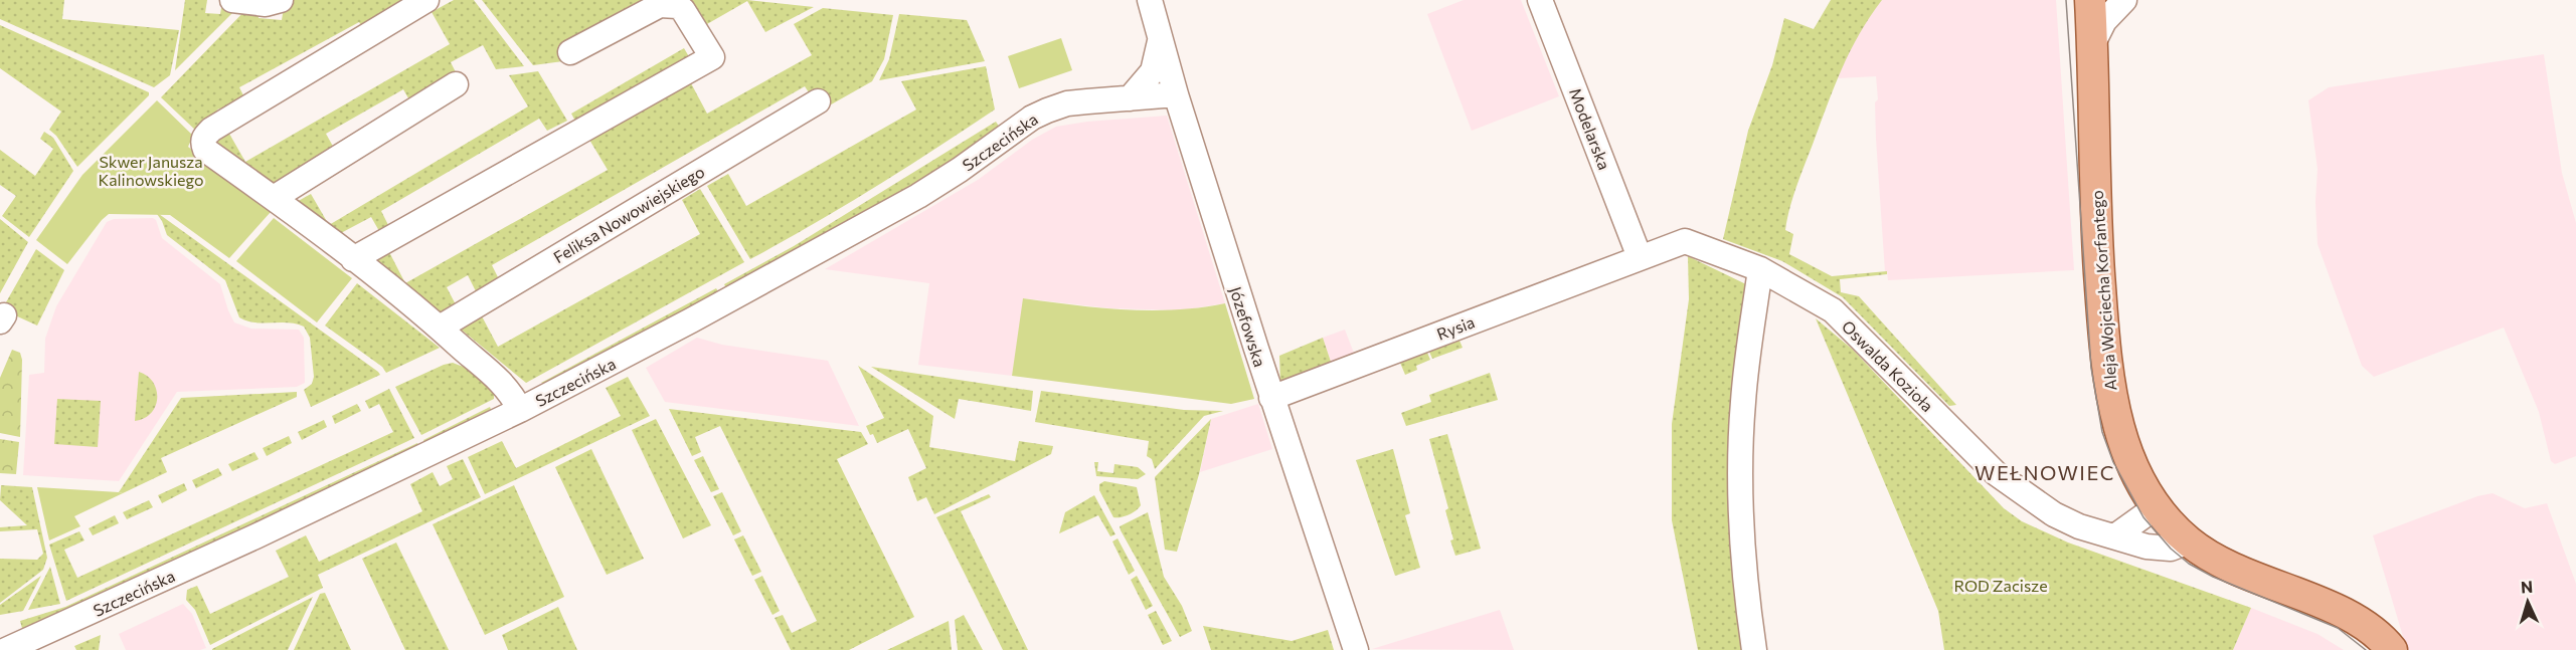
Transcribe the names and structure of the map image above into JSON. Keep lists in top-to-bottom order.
{
  "streets": {
    "main road": ["Aleja Wojciecha Korfantego"],
    "street": [
      "Modelarska",
      "Szczecińska",
      "Feliksa Nowowiejskiego",
      "Józefowska",
      "Rysia",
      "Oswalda Kozioła"
    ]
  },
  "crossings": [
    ["Modelarska", "Rysia"],
    ["Modelarska", "Oswalda Kozioła"],
    ["Szczecińska", "Józefowska"],
    ["Aleja Wojciecha Korfantego", "Oswalda Kozioła"],
    ["Józefowska", "Rysia"],
    ["Rysia", "Oswalda Kozioła"]
  ],
  "districts": ["WEŁNOWIEC"],
  "parks": ["Skwer Janusza Kalinowskiego", "ROD Zacisze"],
  "north": "top"
}
